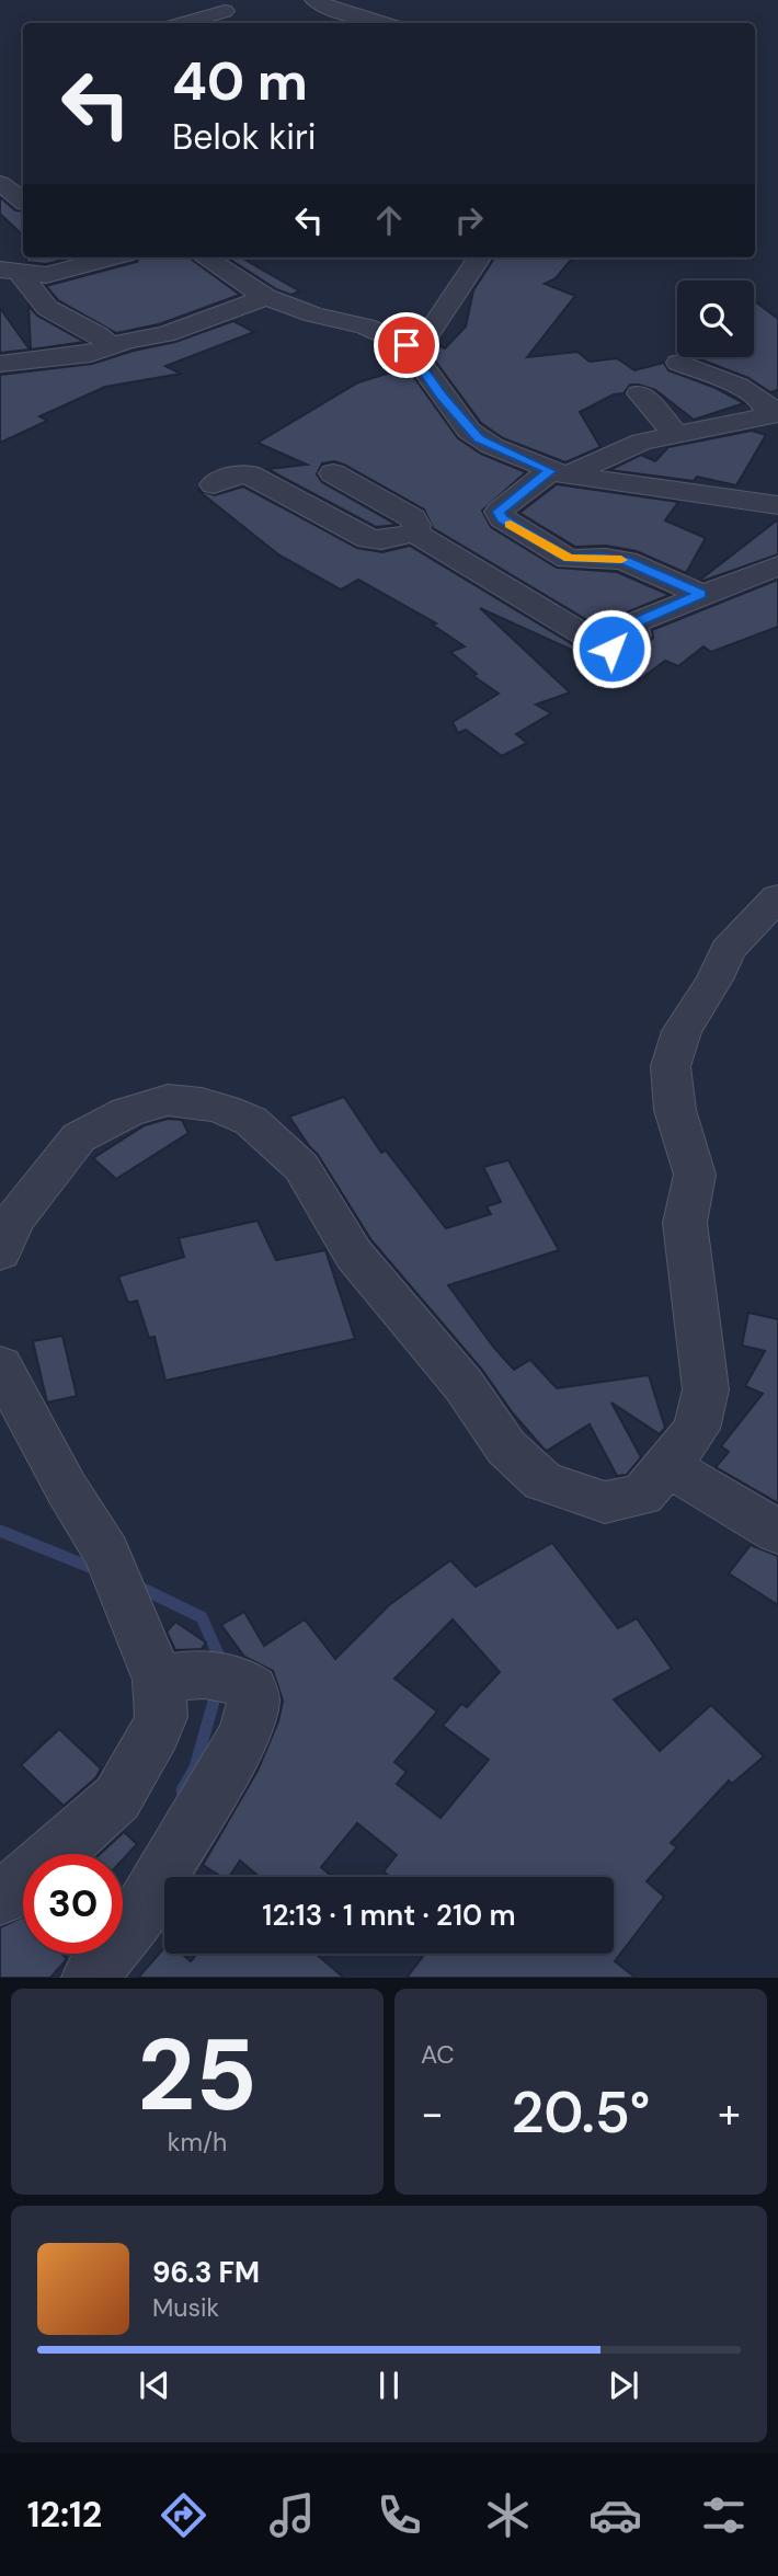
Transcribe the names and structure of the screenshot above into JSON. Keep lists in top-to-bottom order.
{
  "page": {
    "turn": ["40 m", "Belok kiri"],
    "limit": "30",
    "trip": "12:13 · 1 mnt · 210 m",
    "tile": [
      ["25", "km/h"],
      "AC"
    ],
    "heat": ["−", "20.5°", "+"],
    "song": ["96.3 FM", "Musik"],
    "tabs": "12:12"
  }
}
